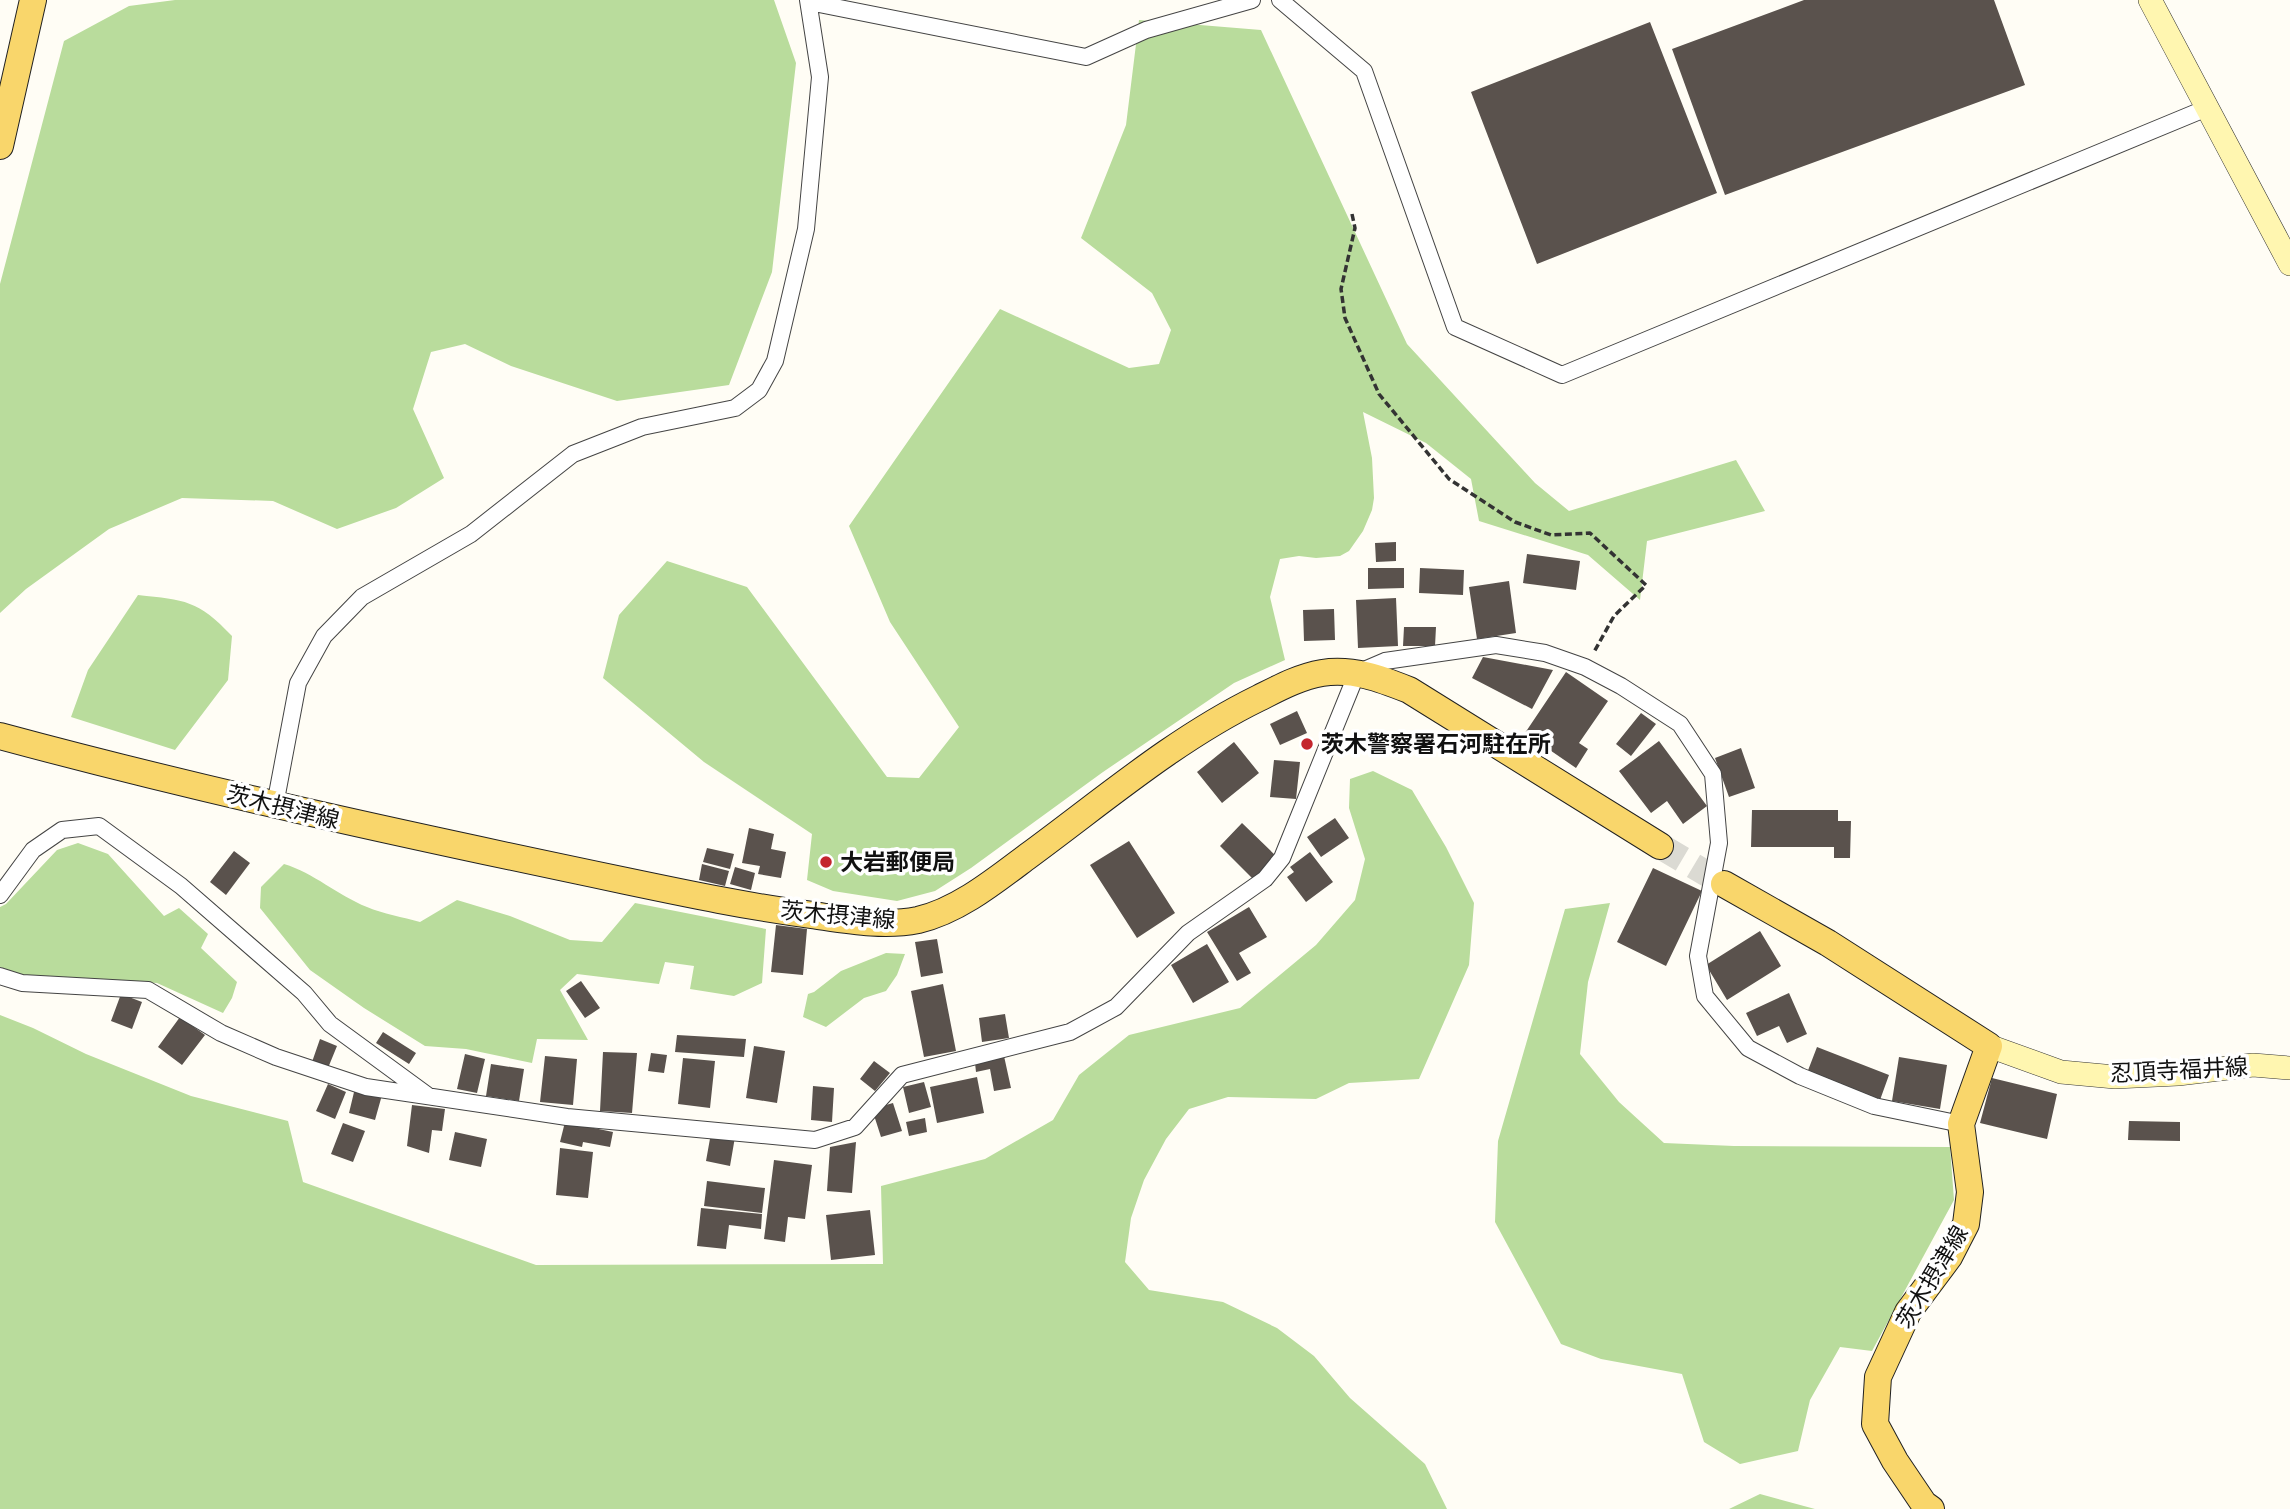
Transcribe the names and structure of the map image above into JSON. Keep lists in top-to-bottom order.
{
  "streets": {
    "main road": ["茨木摂津線", "忍頂寺福井線"]
  },
  "crossings": [
    ["茨木摂津線", "忍頂寺福井線"]
  ],
  "places": ["茨木警察署石河駐在所", "大岩郵便局"]
}
